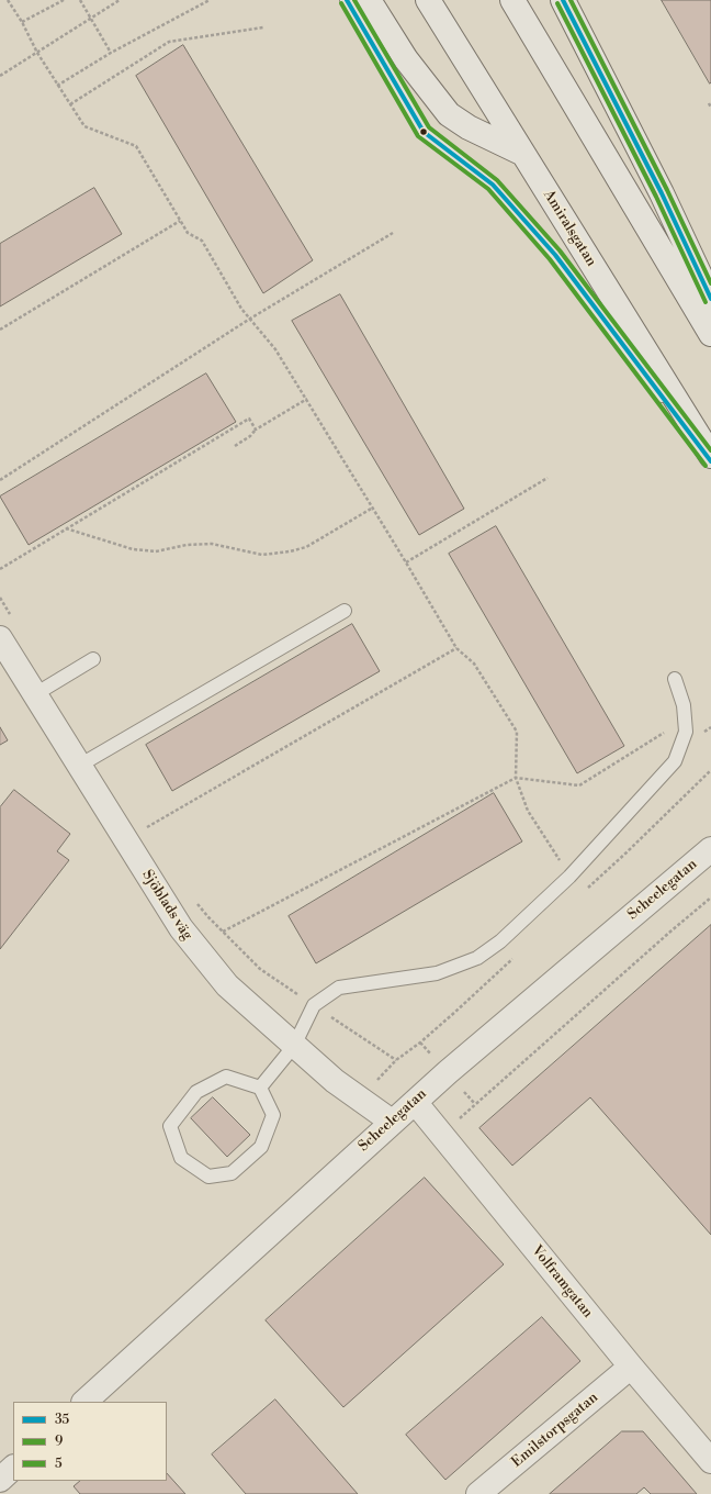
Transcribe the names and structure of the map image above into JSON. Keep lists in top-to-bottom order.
{
  "streets": {
    "street": [
      "Amiralsgatan",
      "Scheelegatan",
      "Sjöblads väg",
      "Volframgatan",
      "Emilstorpsgatan"
    ]
  },
  "crossings": [
    ["Scheelegatan", "Sjöblads väg"],
    ["Scheelegatan", "Volframgatan"],
    ["Volframgatan", "Emilstorpsgatan"]
  ],
  "lines": ["transit line 35", "transit line 5", "transit line 9"],
  "legend": ["35", "9", "5"]
}
